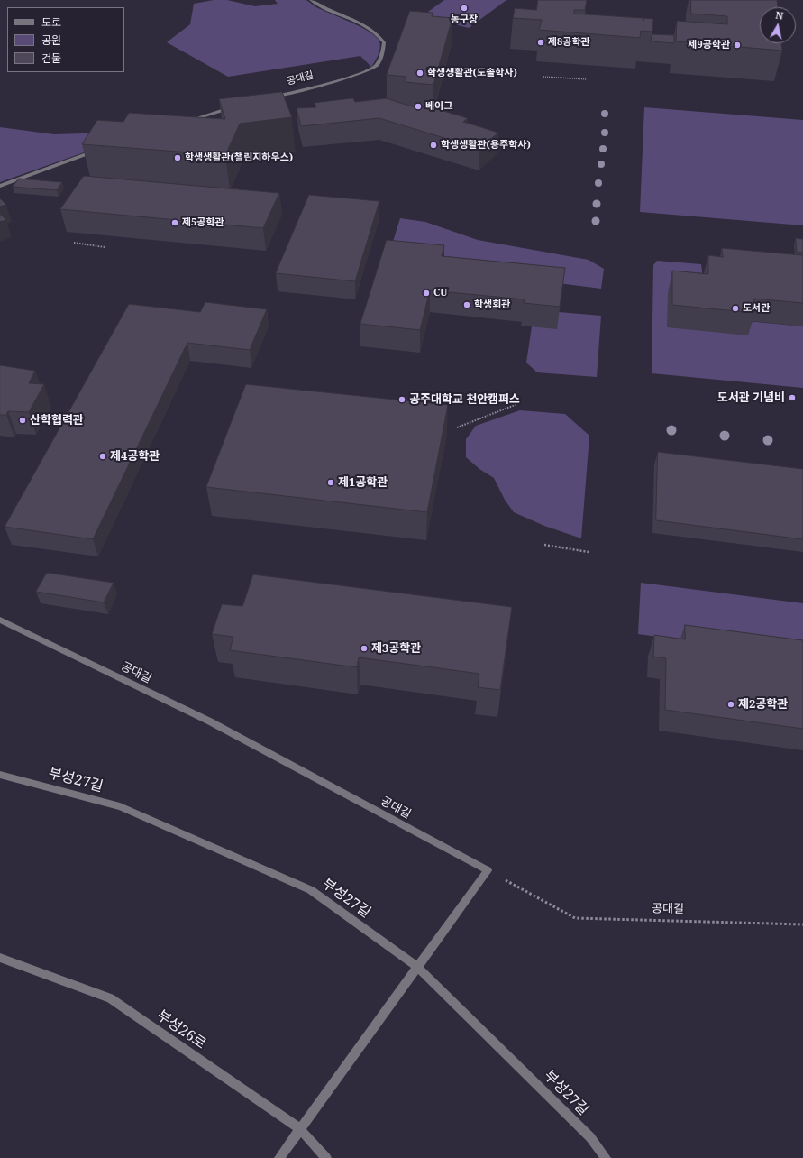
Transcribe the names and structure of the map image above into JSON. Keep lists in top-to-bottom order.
{
  "streets": {
    "street": ["공대길", "부성27길", "부성26로"]
  },
  "places": [
    "농구장",
    "제8공학관",
    "제9공학관",
    "학생생활관(도솔학사)",
    "베이그",
    "학생생활관(용주학사)",
    "학생생활관(챌린지하우스)",
    "제5공학관",
    "CU",
    "학생회관",
    "도서관",
    "도서관 기념비",
    "공주대학교 천안캠퍼스",
    "산학협력관",
    "제4공학관",
    "제1공학관",
    "제3공학관",
    "제2공학관"
  ],
  "legend": ["도로", "공원", "건물"],
  "north": "top"
}
